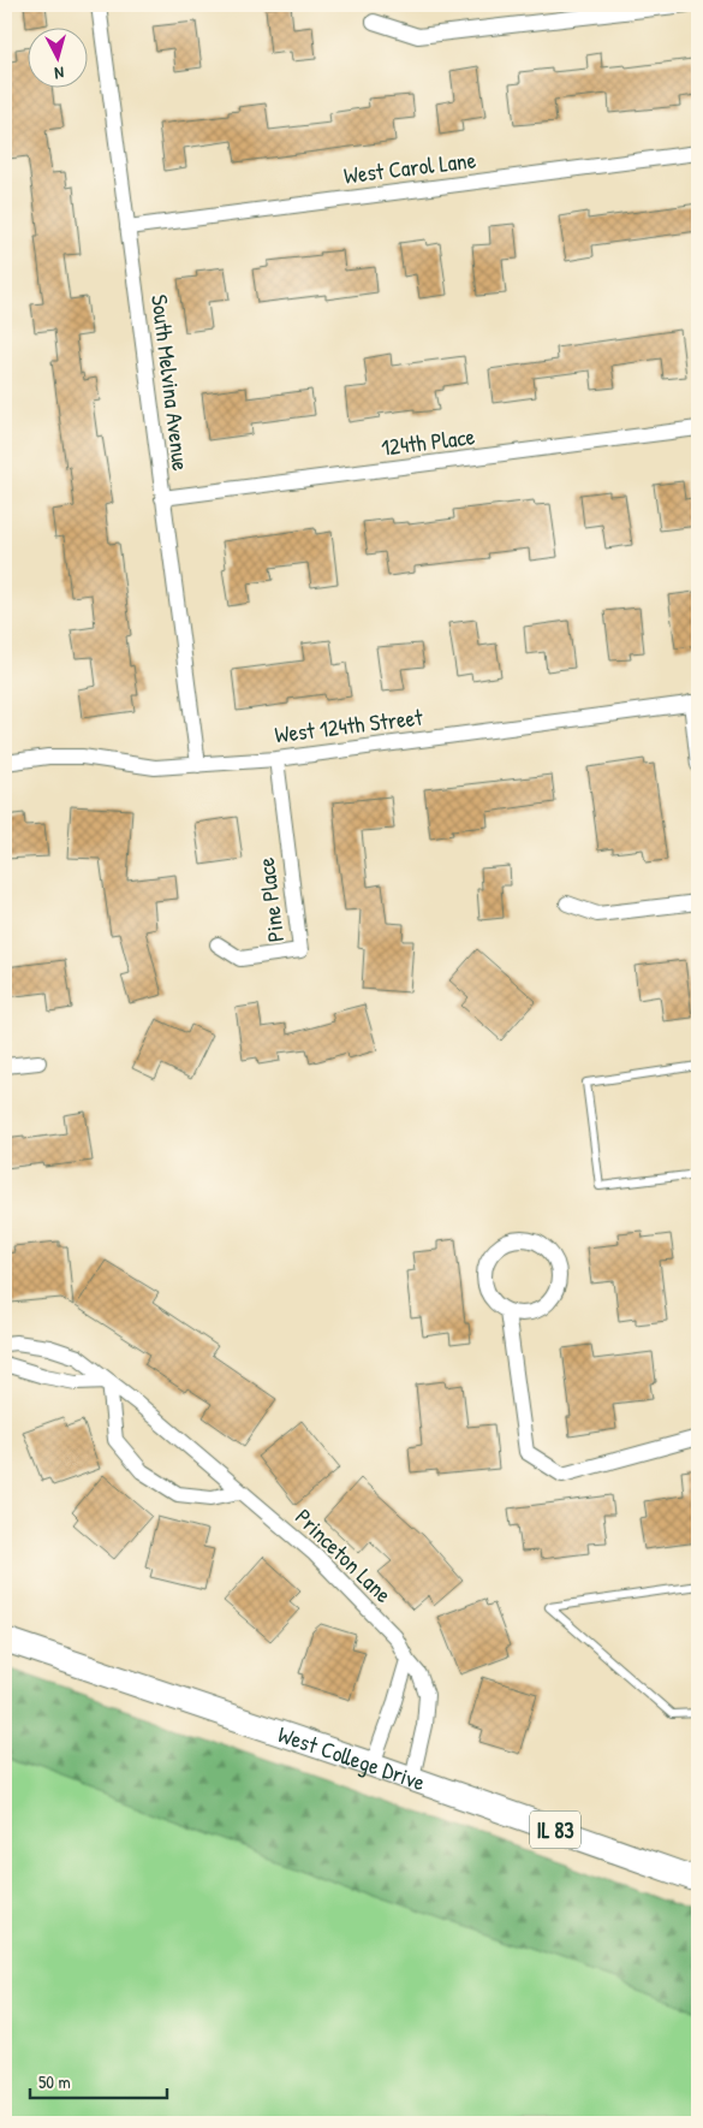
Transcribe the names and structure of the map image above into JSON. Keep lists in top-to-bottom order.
{
  "streets": {
    "main road": ["West College Drive", "IL 83"],
    "street": [
      "West Carol Lane",
      "South Melvina Avenue",
      "124th Place",
      "West 124th Street",
      "Pine Place",
      "Princeton Lane"
    ]
  },
  "crossings": [
    ["West Carol Lane", "South Melvina Avenue"],
    ["South Melvina Avenue", "124th Place"],
    ["South Melvina Avenue", "West 124th Street"],
    ["West 124th Street", "Pine Place"],
    ["Princeton Lane", "West College Drive"]
  ],
  "scale_bar": "50 m",
  "north": "bottom"
}
